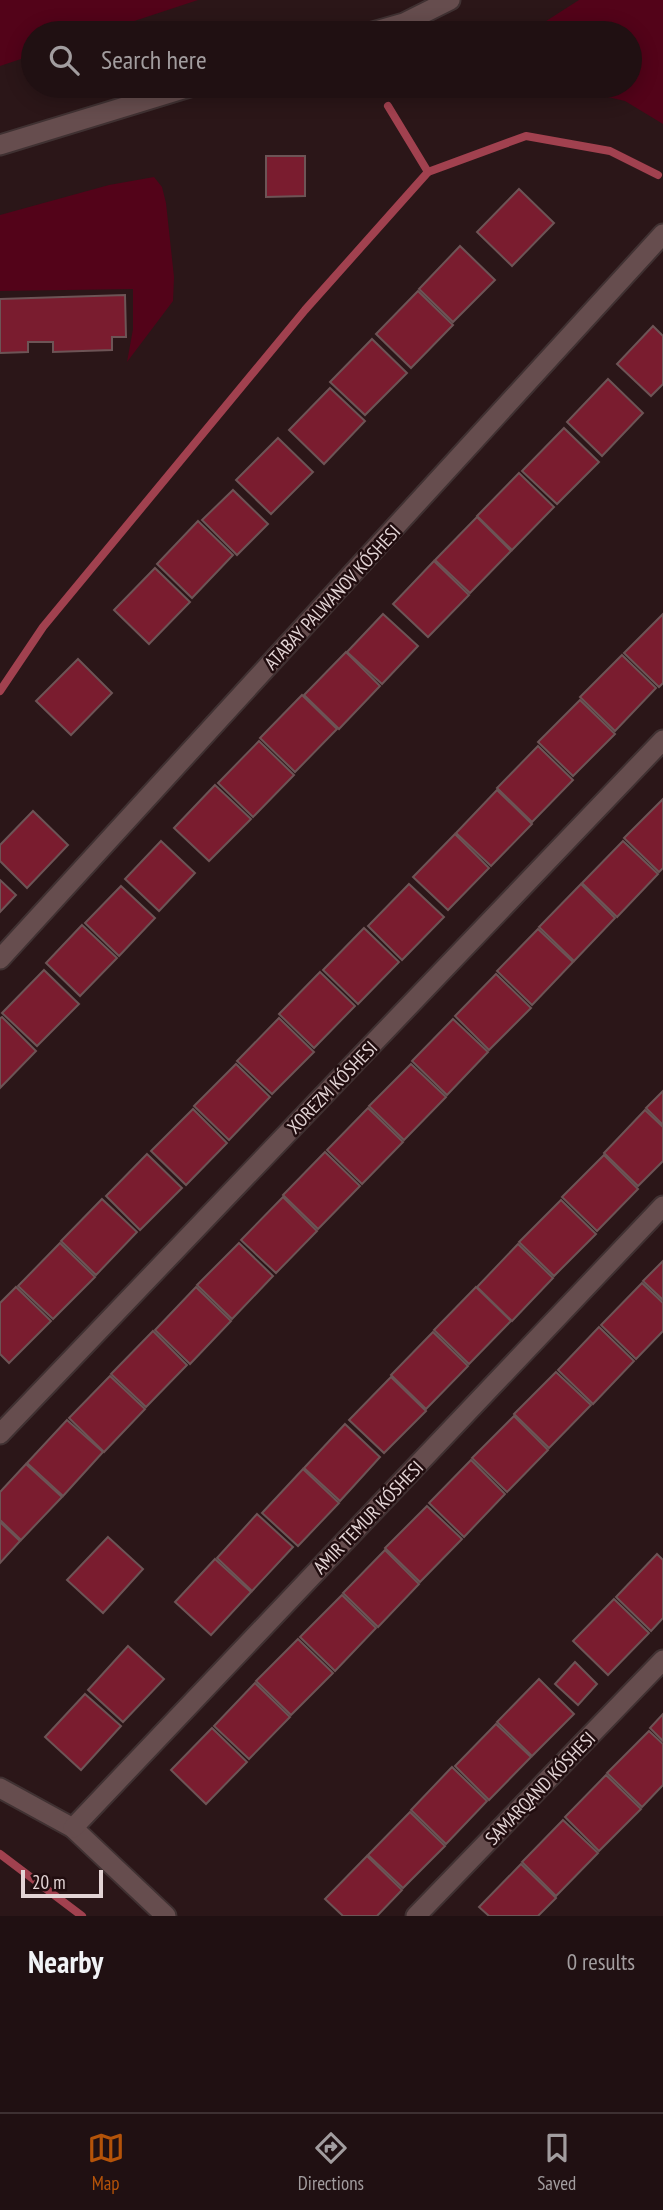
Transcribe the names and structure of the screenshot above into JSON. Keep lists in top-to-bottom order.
{
  "streets": {
    "street": [
      "ATABAY PALWANOV KÓSHESI",
      "XOREZM KÓSHESI",
      "AMIR TEMUR KÓSHESI",
      "SAMARQAND KÓSHESI"
    ]
  },
  "scale_bar": "20 m",
  "page": {
    "search": "Search here",
    "scale": "20 m",
    "heading": ["Nearby", "0 results"],
    "nav": ["Map", "Directions", "Saved"]
  }
}
